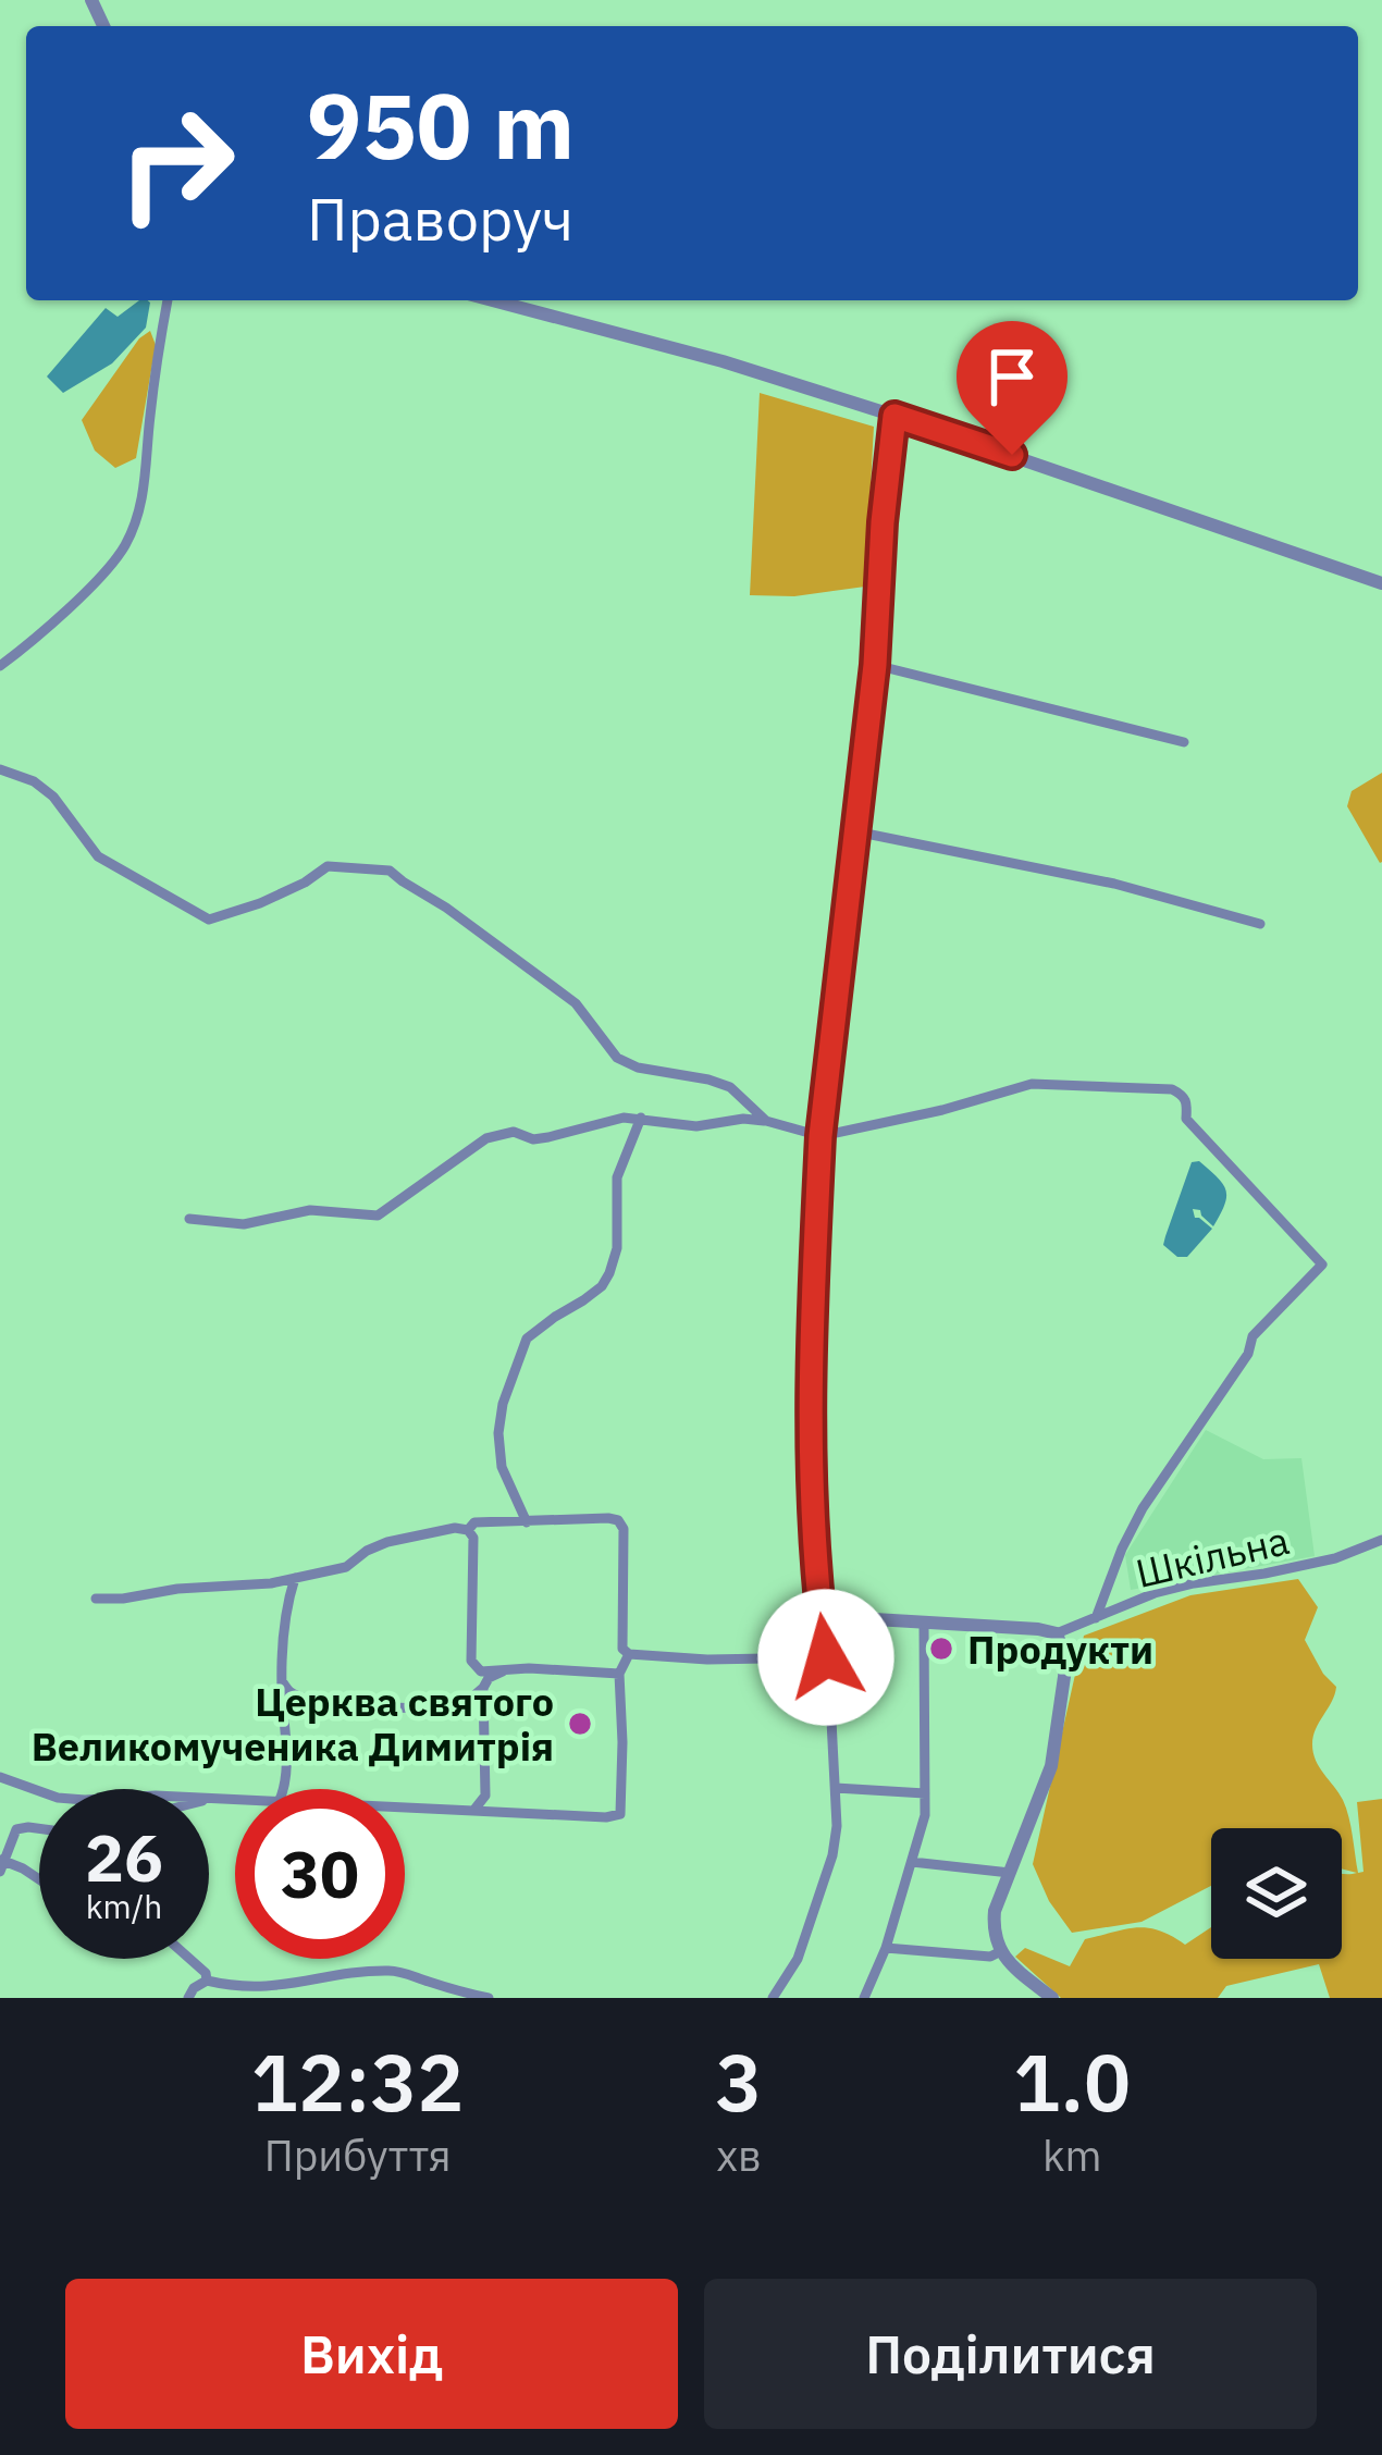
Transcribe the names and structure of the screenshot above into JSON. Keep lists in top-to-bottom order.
{
  "streets": {
    "street": ["Шкільна"]
  },
  "places": ["Продукти", "Церква святого Великомученика Димитрія"],
  "page": {
    "turn": ["950 m", "Праворуч"],
    "speed": "26 km/h",
    "limit": "30",
    "eta": [
      "12:32",
      "Прибуття",
      "3",
      "хв",
      "1.0",
      "km"
    ],
    "buttons": ["Вихід", "Поділитися"]
  }
}
